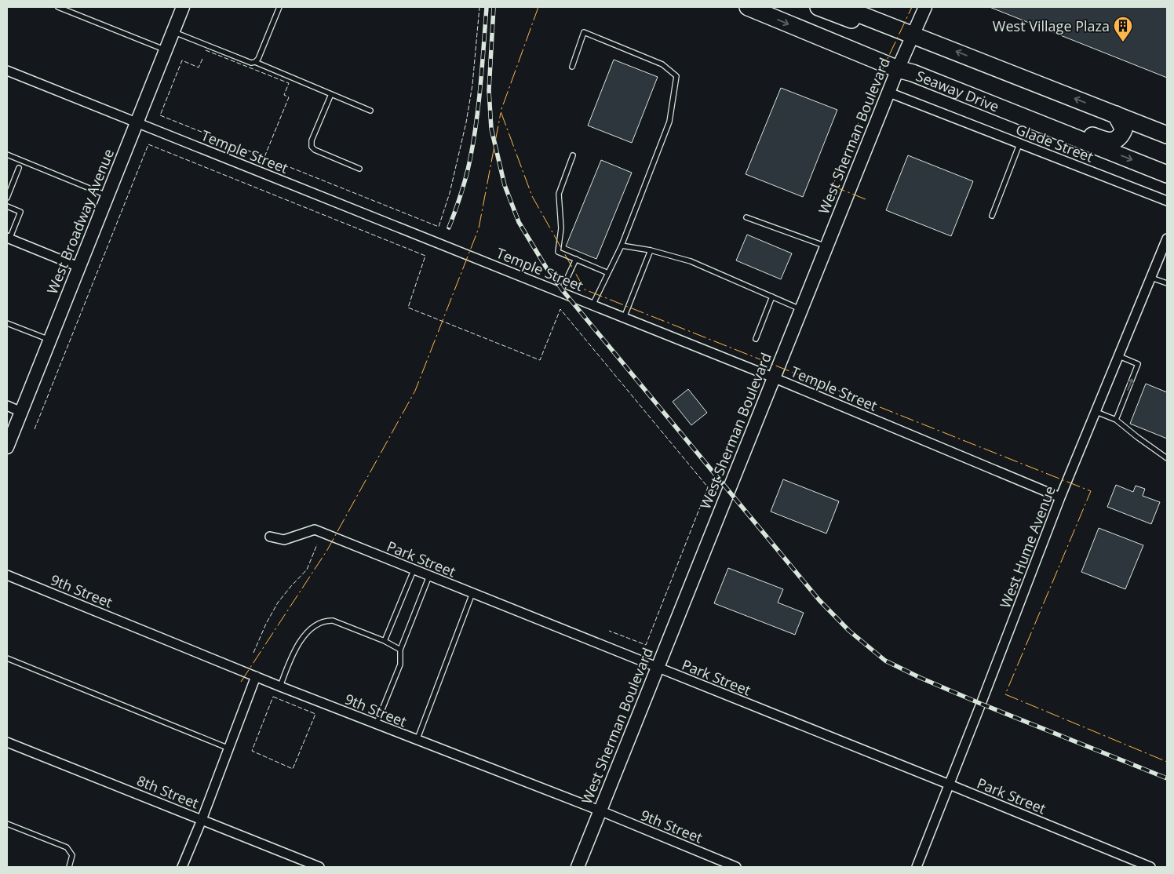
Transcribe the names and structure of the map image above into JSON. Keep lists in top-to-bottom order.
{
  "streets": {
    "highway": ["Seaway Drive"],
    "main road": ["West Sherman Boulevard", "West Broadway Avenue"],
    "street": [
      "Glade Street",
      "Temple Street",
      "West Hume Avenue",
      "Park Street",
      "9th Street",
      "8th Street"
    ]
  },
  "crossings": [
    ["Seaway Drive", "West Sherman Boulevard"],
    ["West Sherman Boulevard", "Glade Street"],
    ["West Sherman Boulevard", "Temple Street"],
    ["West Sherman Boulevard", "Park Street"],
    ["West Sherman Boulevard", "9th Street"],
    ["Temple Street", "West Broadway Avenue"],
    ["Temple Street", "West Hume Avenue"],
    ["West Hume Avenue", "Park Street"]
  ],
  "places": {
    "building": ["West Village Plaza"]
  }
}
